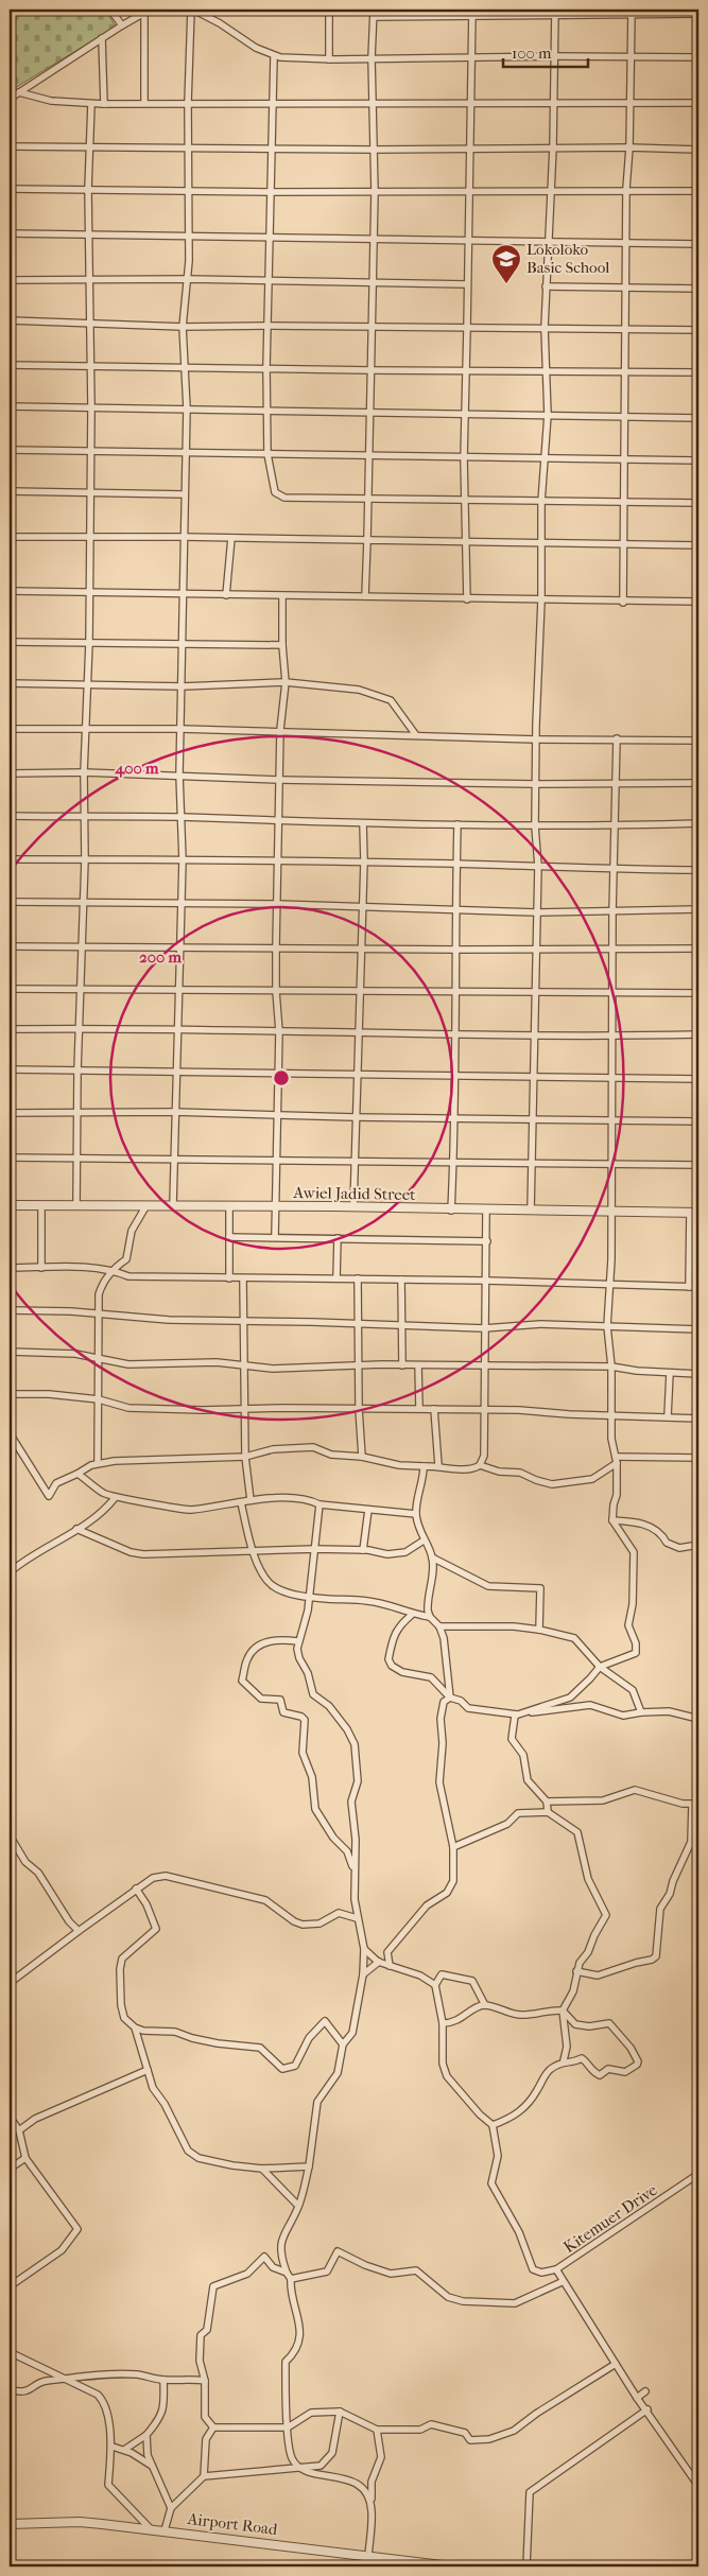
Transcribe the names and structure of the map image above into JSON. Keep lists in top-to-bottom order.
{
  "streets": {
    "street": ["Awiel Jadid Street", "Kitemuer Drive", "Airport Road"]
  },
  "places": {
    "school or university": ["Lokoloko Basic School"]
  },
  "scale_bar": "100 m",
  "rings": ["400 m", "200 m"]
}
